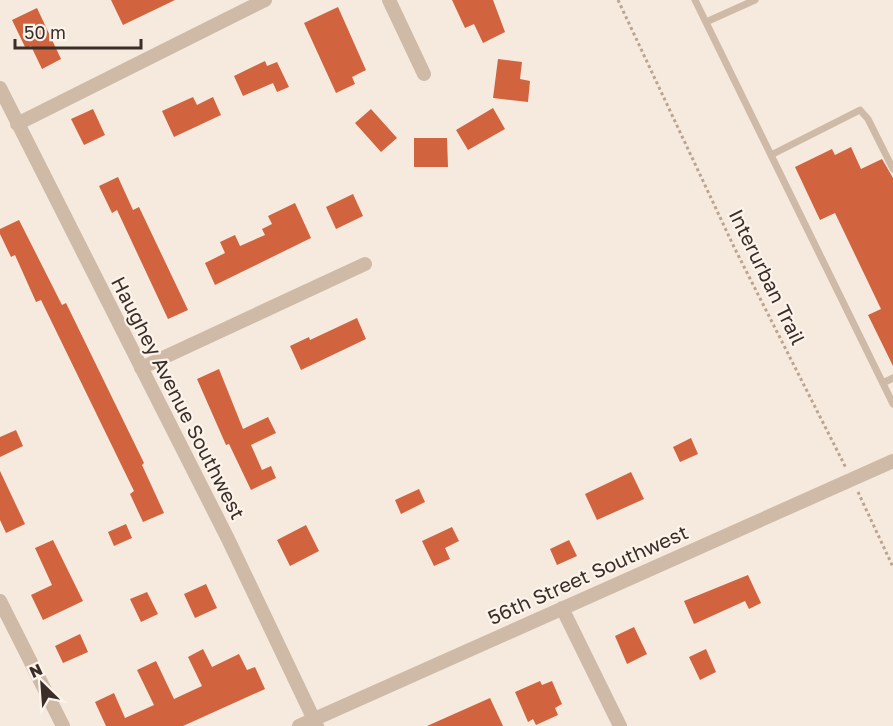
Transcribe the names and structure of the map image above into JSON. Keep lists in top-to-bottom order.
{
  "streets": {
    "street": ["Haughey Avenue Southwest", "56th Street Southwest"],
    "path": ["Interurban Trail"]
  },
  "crossings": [
    ["Interurban Trail", "56th Street Southwest"],
    ["Haughey Avenue Southwest", "56th Street Southwest"]
  ],
  "scale_bar": "50 m",
  "north": "top left"
}
